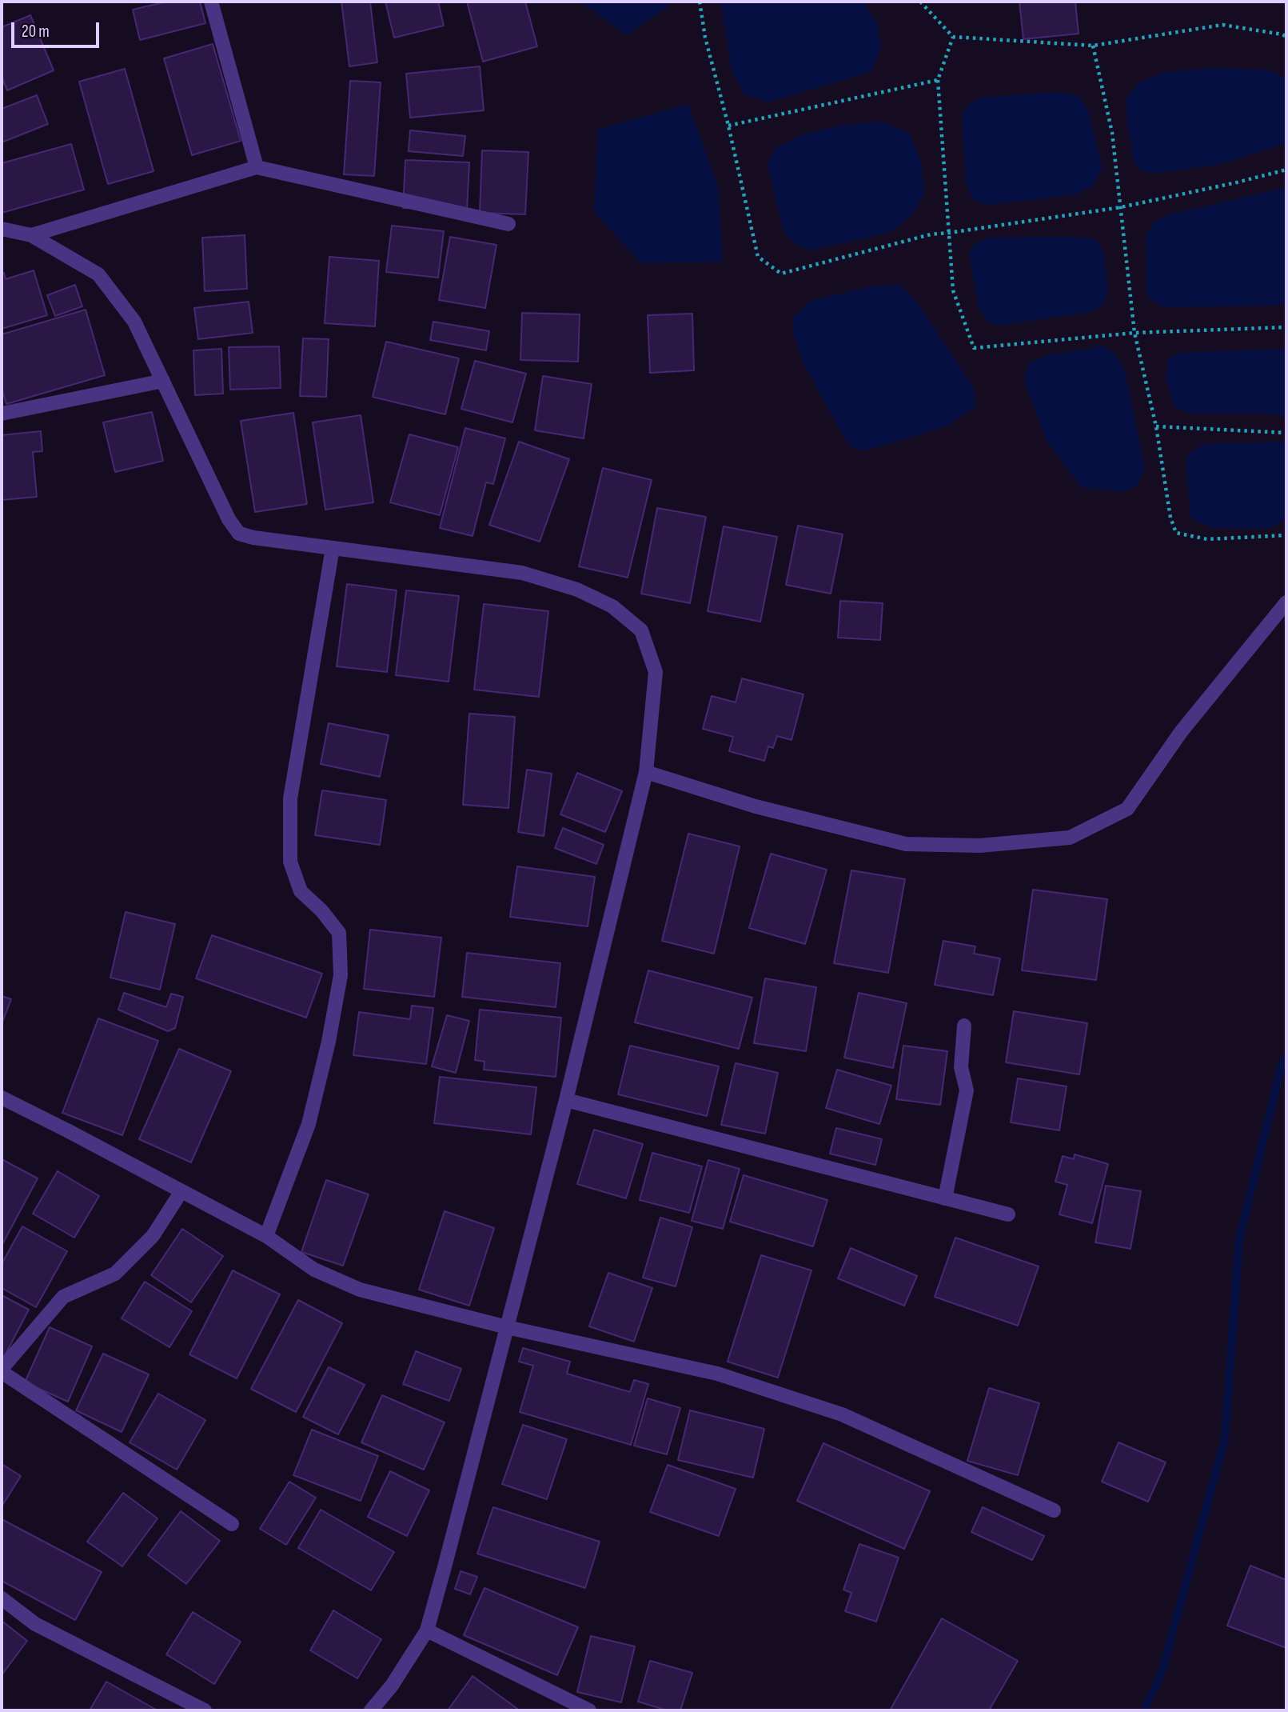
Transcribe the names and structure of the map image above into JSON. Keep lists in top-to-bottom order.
{
  "scale_bar": "20 m"
}
